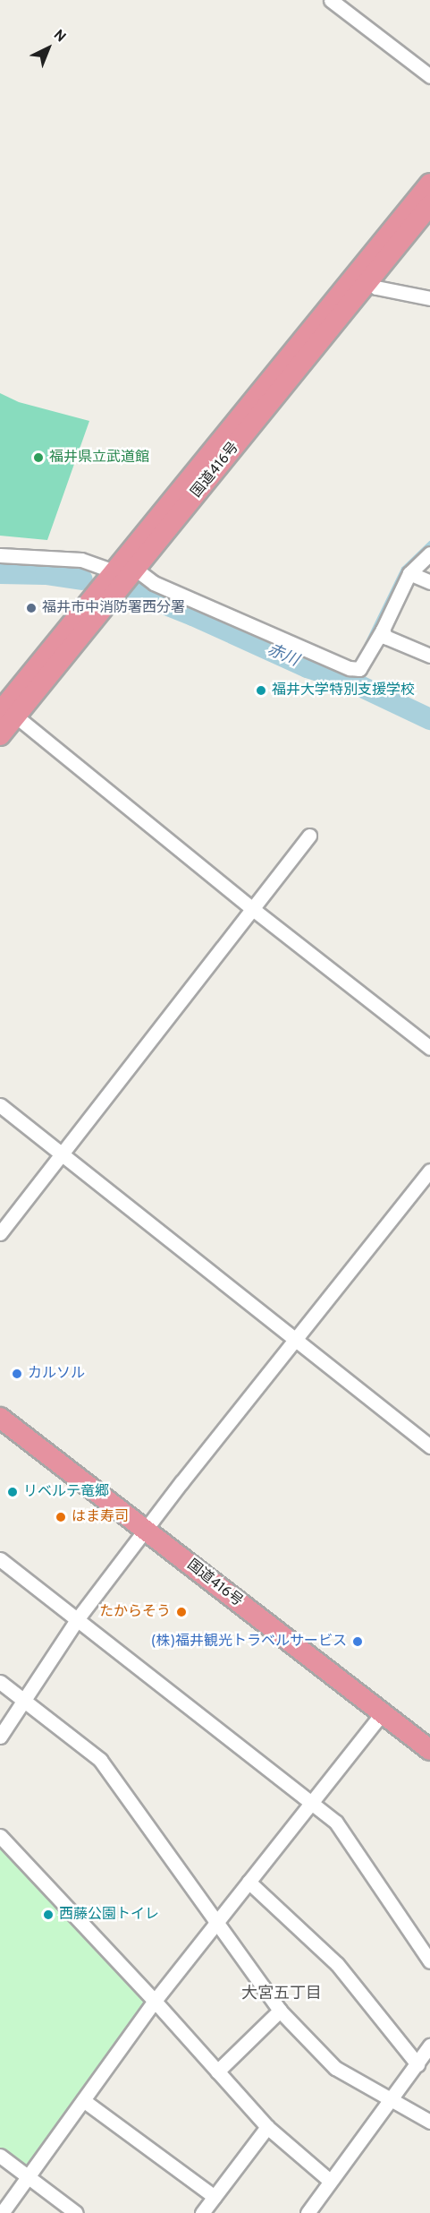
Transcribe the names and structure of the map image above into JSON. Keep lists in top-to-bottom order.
{
  "streets": {
    "highway": ["国道416号"]
  },
  "districts": ["大宮五丁目"],
  "water": ["赤川"],
  "places": [
    "福井県立武道館",
    "福井市中消防署西分署",
    "福井大学特別支援学校",
    "カルソル",
    "リベルテ竜郷",
    "はま寿司",
    "たからそう",
    "(株)福井観光トラベルサービス",
    "西藤公園トイレ"
  ],
  "north": "top right"
}
